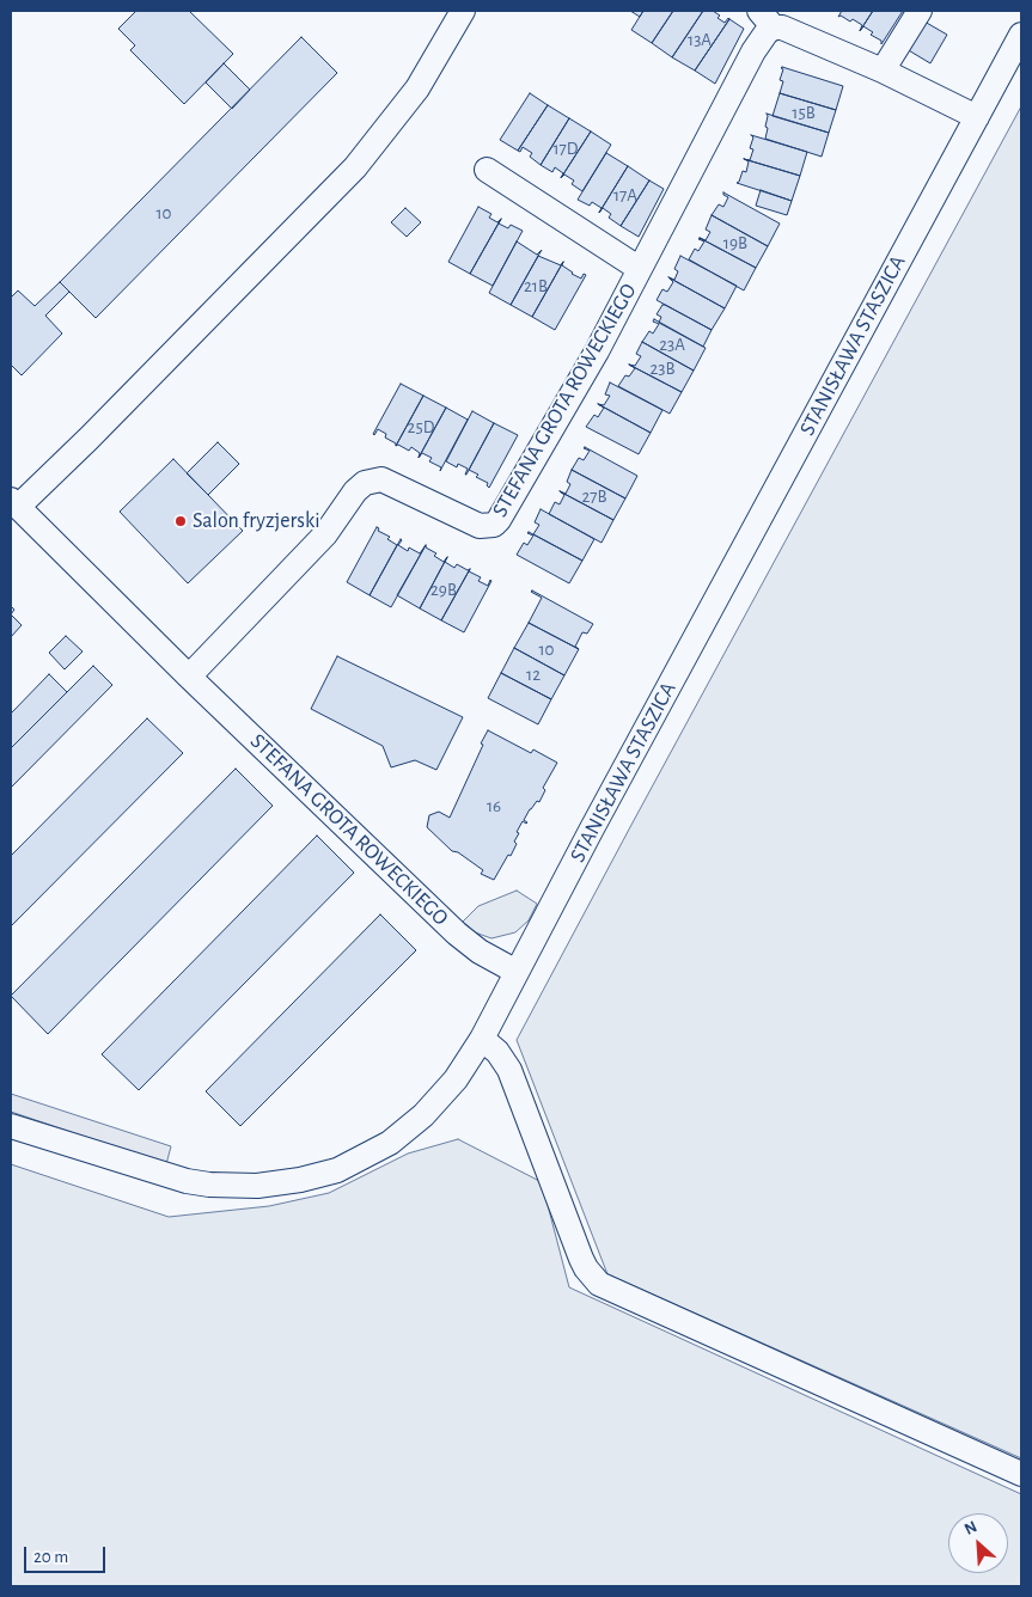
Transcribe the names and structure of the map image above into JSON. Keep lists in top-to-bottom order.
{
  "streets": {
    "street": ["STANISŁAWA STASZICA", "STEFANA GROTA ROWECKIEGO"]
  },
  "crossings": [
    ["STANISŁAWA STASZICA", "STEFANA GROTA ROWECKIEGO"]
  ],
  "places": ["Salon fryzjerski"],
  "house_numbers": [
    "13A",
    "15B",
    "17D",
    "17A",
    "10",
    "19B",
    "21B",
    "23A",
    "23B",
    "25D",
    "27B",
    "29B",
    "10",
    "12",
    "16"
  ],
  "scale_bar": "20 m",
  "north": "top left"
}
